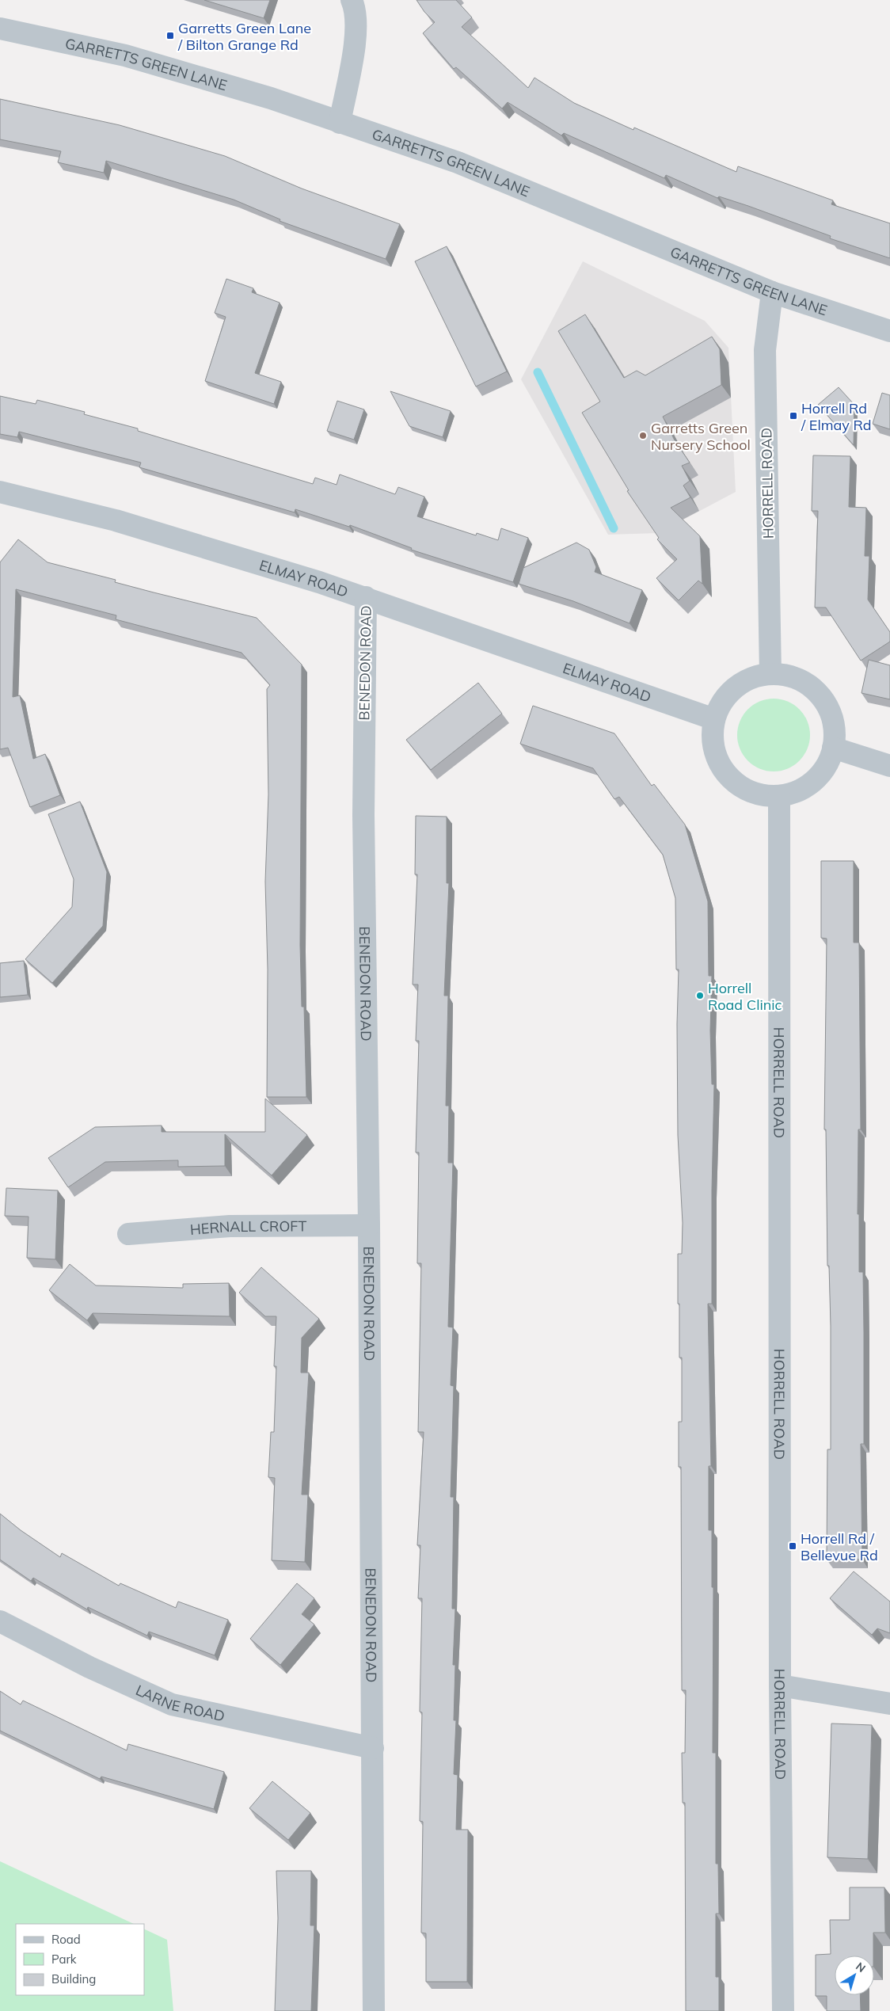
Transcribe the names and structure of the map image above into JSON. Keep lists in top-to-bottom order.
{
  "streets": {
    "street": [
      "GARRETTS GREEN LANE",
      "HORRELL ROAD",
      "ELMAY ROAD",
      "BENEDON ROAD",
      "HERNALL CROFT",
      "LARNE ROAD"
    ]
  },
  "crossings": [
    ["GARRETTS GREEN LANE", "HORRELL ROAD"],
    ["HORRELL ROAD", "ELMAY ROAD"],
    ["ELMAY ROAD", "BENEDON ROAD"],
    ["BENEDON ROAD", "HERNALL CROFT"],
    ["BENEDON ROAD", "LARNE ROAD"]
  ],
  "places": {
    "transit": ["Garretts Green Lane / Bilton Grange Rd", "Horrell Rd / Elmay Rd", "Horrell Rd / Bellevue Rd"],
    "other": ["Garretts Green Nursery School", "Horrell Road Clinic"]
  },
  "legend": ["Road", "Park", "Building"],
  "north": "top right"
}
